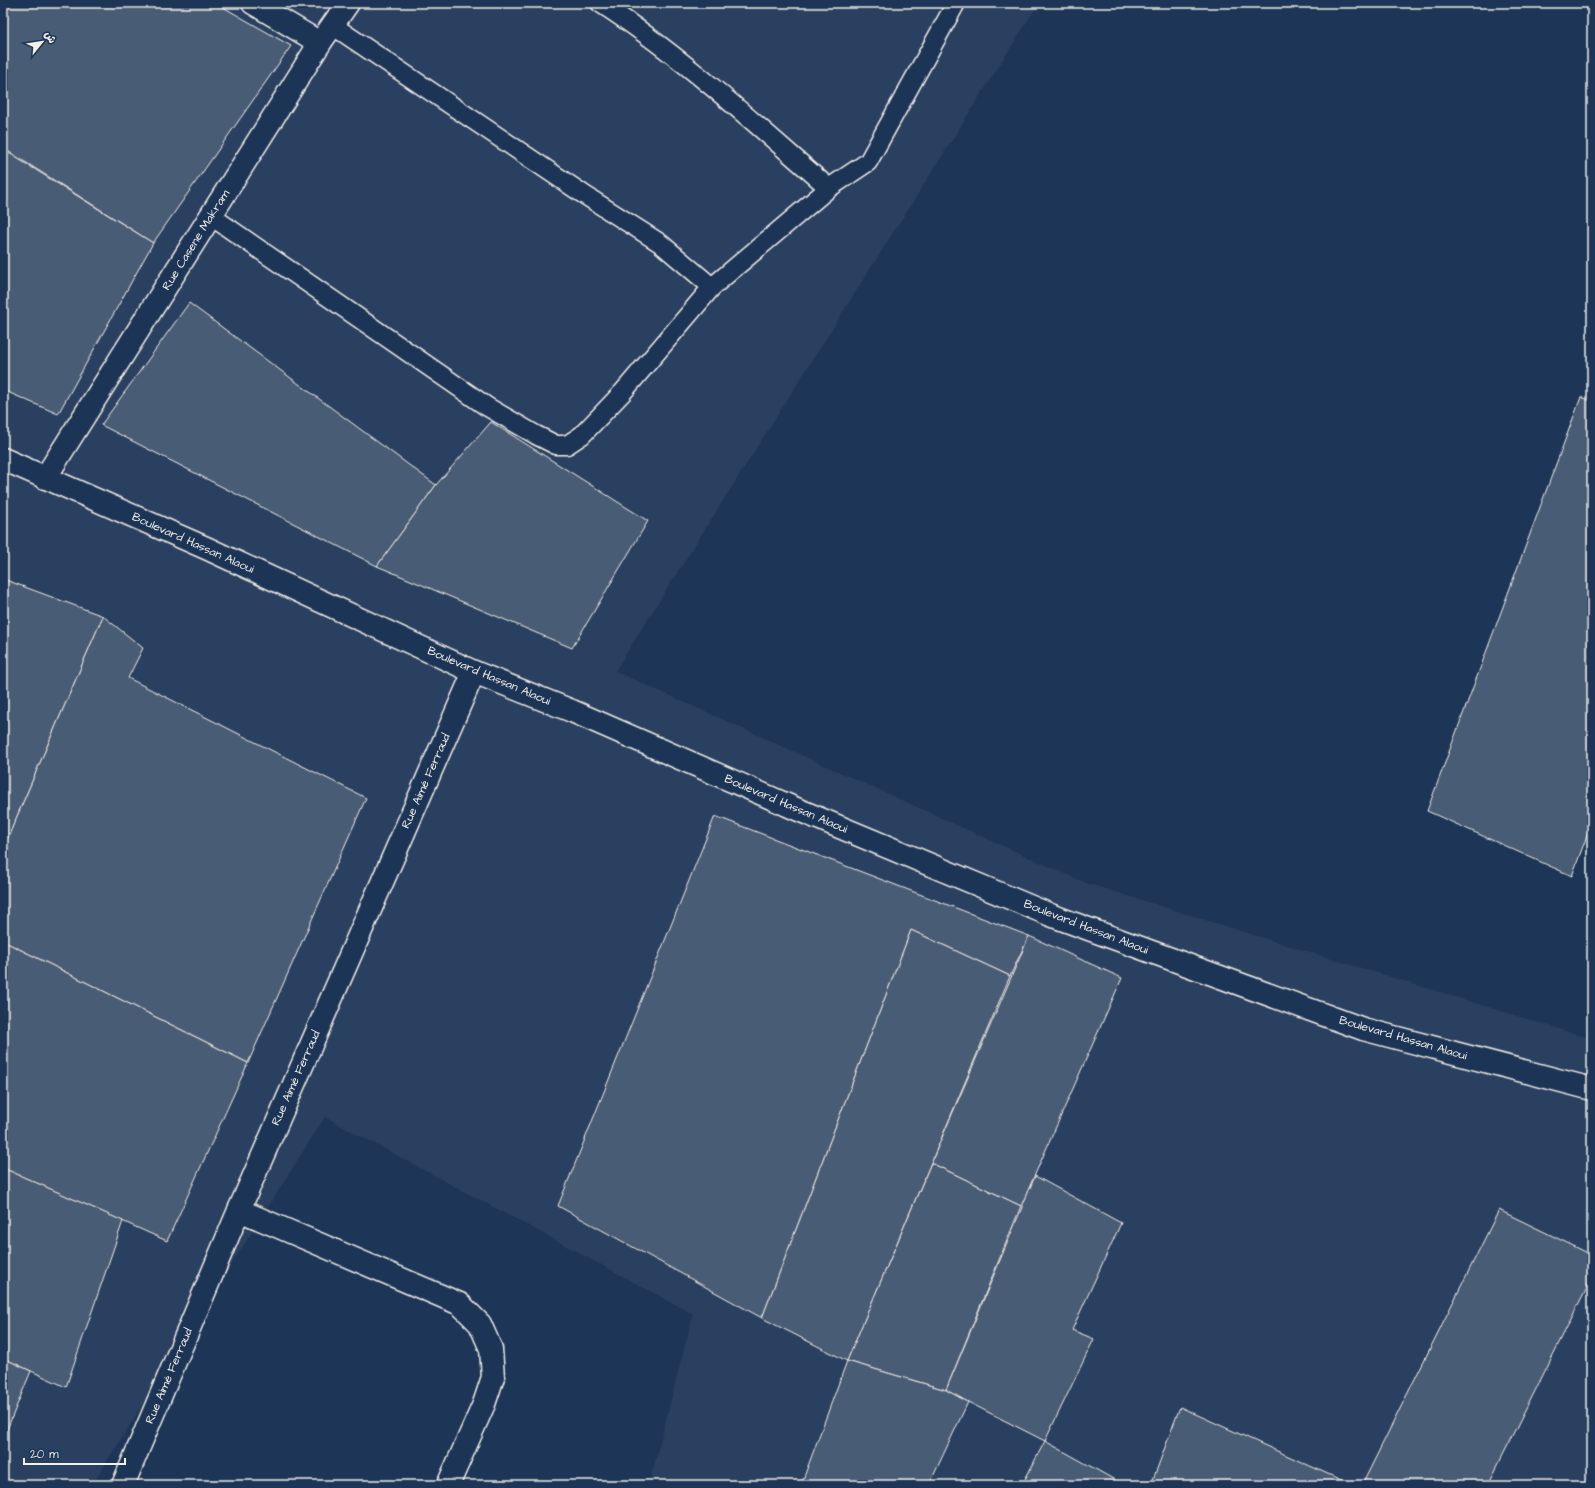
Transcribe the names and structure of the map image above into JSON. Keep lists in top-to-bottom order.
{
  "streets": {
    "street": ["Rue Casene Makram", "Boulevard Hassan Alaoui", "Rue Aimé Ferraud"]
  },
  "crossings": [
    ["Rue Casene Makram", "Boulevard Hassan Alaoui"],
    ["Boulevard Hassan Alaoui", "Rue Aimé Ferraud"]
  ],
  "scale_bar": "20 m",
  "north": "top right"
}
